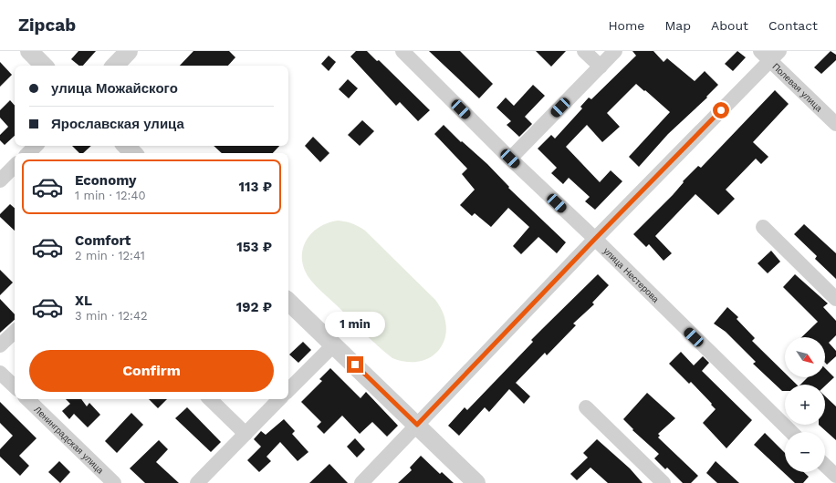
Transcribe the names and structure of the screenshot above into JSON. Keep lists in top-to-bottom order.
{
  "streets": {
    "street": ["Полевая улица", "улица Нестерова", "Ленинградская улица"]
  },
  "north": "bottom right",
  "page": {
    "header": "Zipcab",
    "nav": [
      "Home",
      "Map",
      "About",
      "Contact"
    ],
    "banner": ["улица Можайского", "Ярославская улица"],
    "list": [
      {
        "name": "Economy",
        "note": "1 min · 12:40",
        "value": "113 ₽"
      },
      {
        "name": "Comfort",
        "note": "2 min · 12:41",
        "value": "153 ₽"
      },
      {
        "name": "XL",
        "note": "3 min · 12:42",
        "value": "192 ₽"
      }
    ],
    "bubble": "1 min",
    "map_buttons": ["+", "−"],
    "buttons": "Confirm"
  }
}
